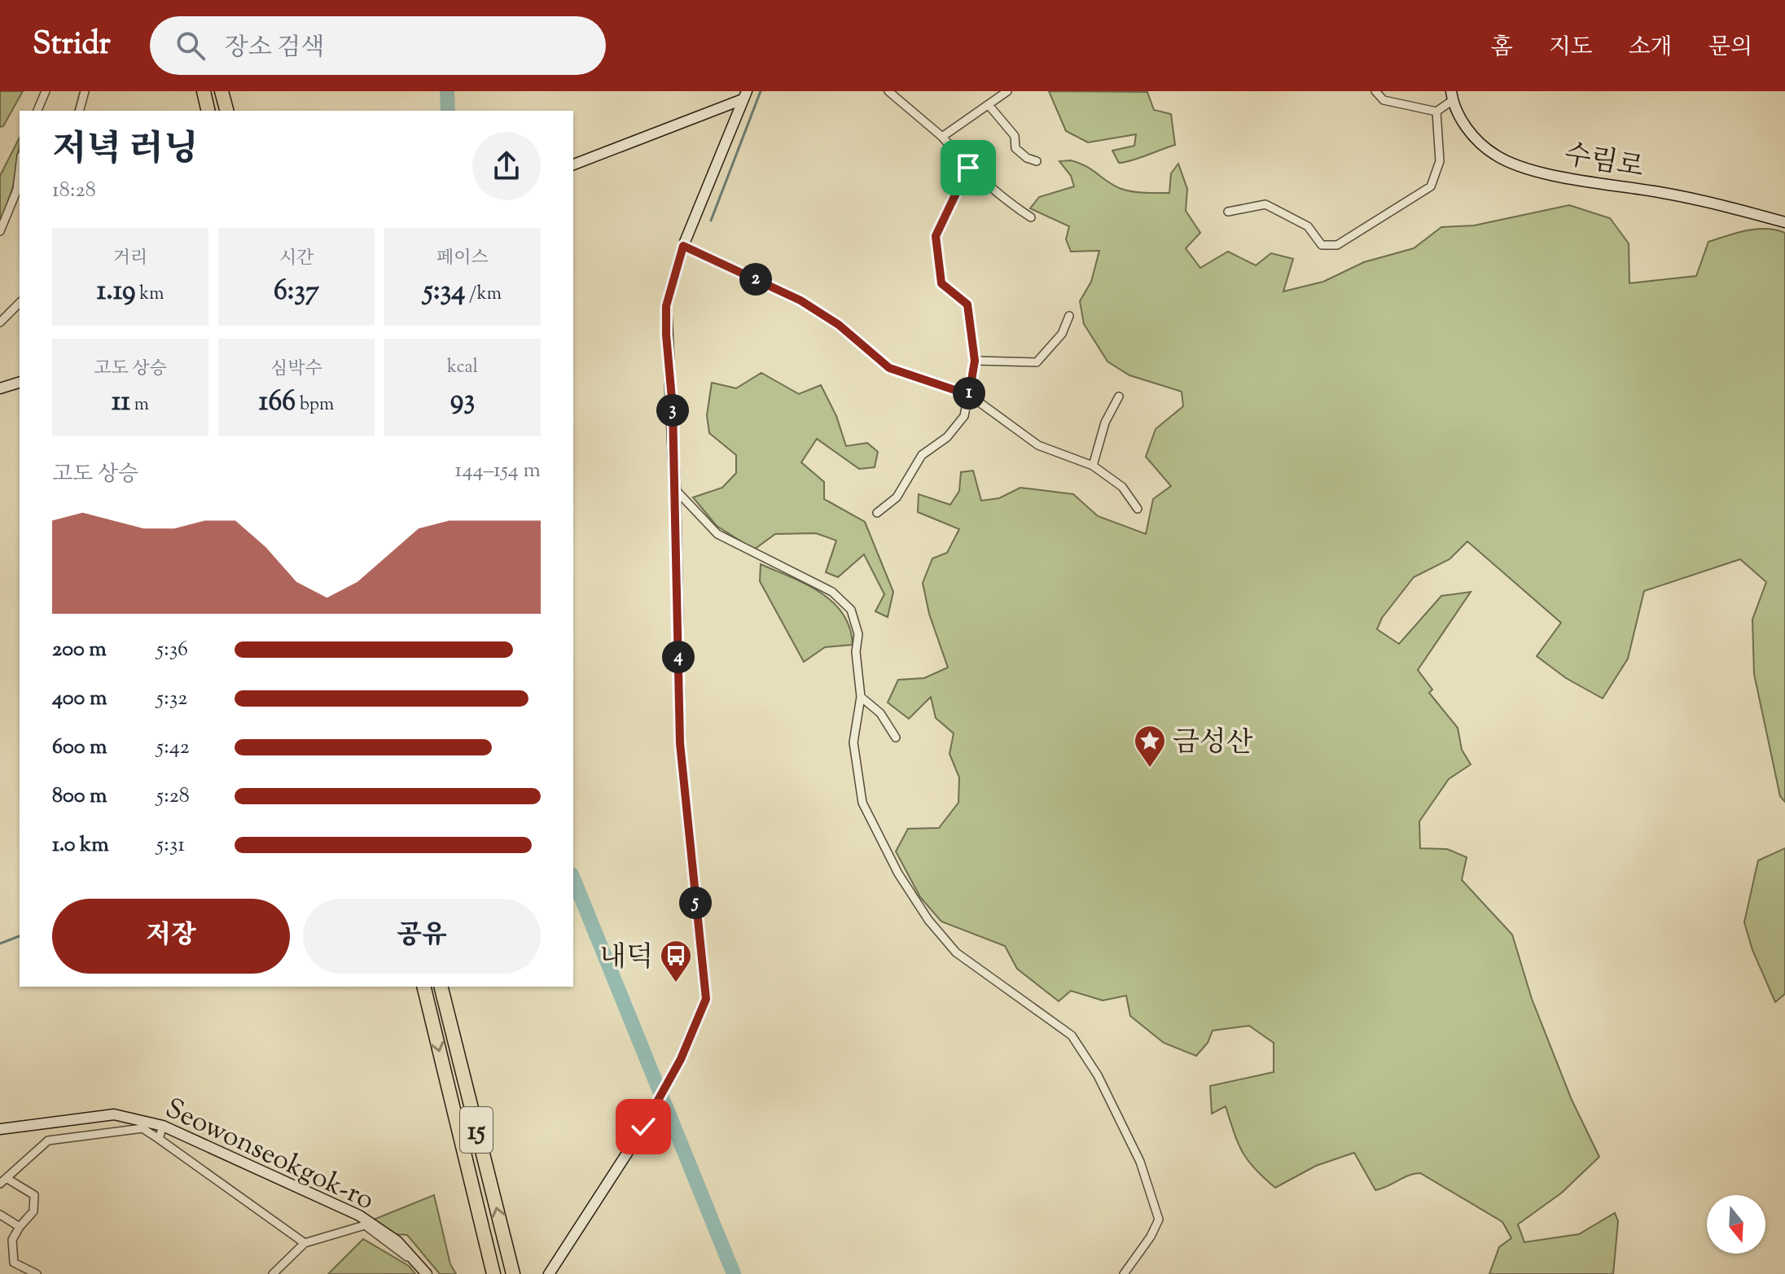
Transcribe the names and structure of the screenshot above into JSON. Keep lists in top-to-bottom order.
{
  "streets": {
    "highway": ["15"],
    "main road": ["수림로", "Seowonseokgok-ro"]
  },
  "places": {
    "place": ["금성산"],
    "bus stop": ["내덕"]
  },
  "north": "bottom",
  "page": {
    "header": "Stridr",
    "search": "장소 검색",
    "nav": [
      "홈",
      "지도",
      "소개",
      "문의"
    ],
    "heading": ["저녁 러닝", "18:28"],
    "stats": [
      ["거리", "1.19 km"],
      ["시간", "6:37"],
      ["페이스", "5:34 /km"],
      ["고도 상승", "11 m"],
      ["심박수", "166 bpm"],
      ["kcal", "93"]
    ],
    "pins": [
      "2",
      "1",
      "3",
      "4",
      "5"
    ],
    "chart": ["고도 상승", "144–154 m"],
    "list": [
      {
        "name": "200 m",
        "note": "5:36"
      },
      {
        "name": "400 m",
        "note": "5:32"
      },
      {
        "name": "600 m",
        "note": "5:42"
      },
      {
        "name": "800 m",
        "note": "5:28"
      },
      {
        "name": "1.0 km",
        "note": "5:31"
      }
    ],
    "buttons": ["저장", "공유"]
  }
}
